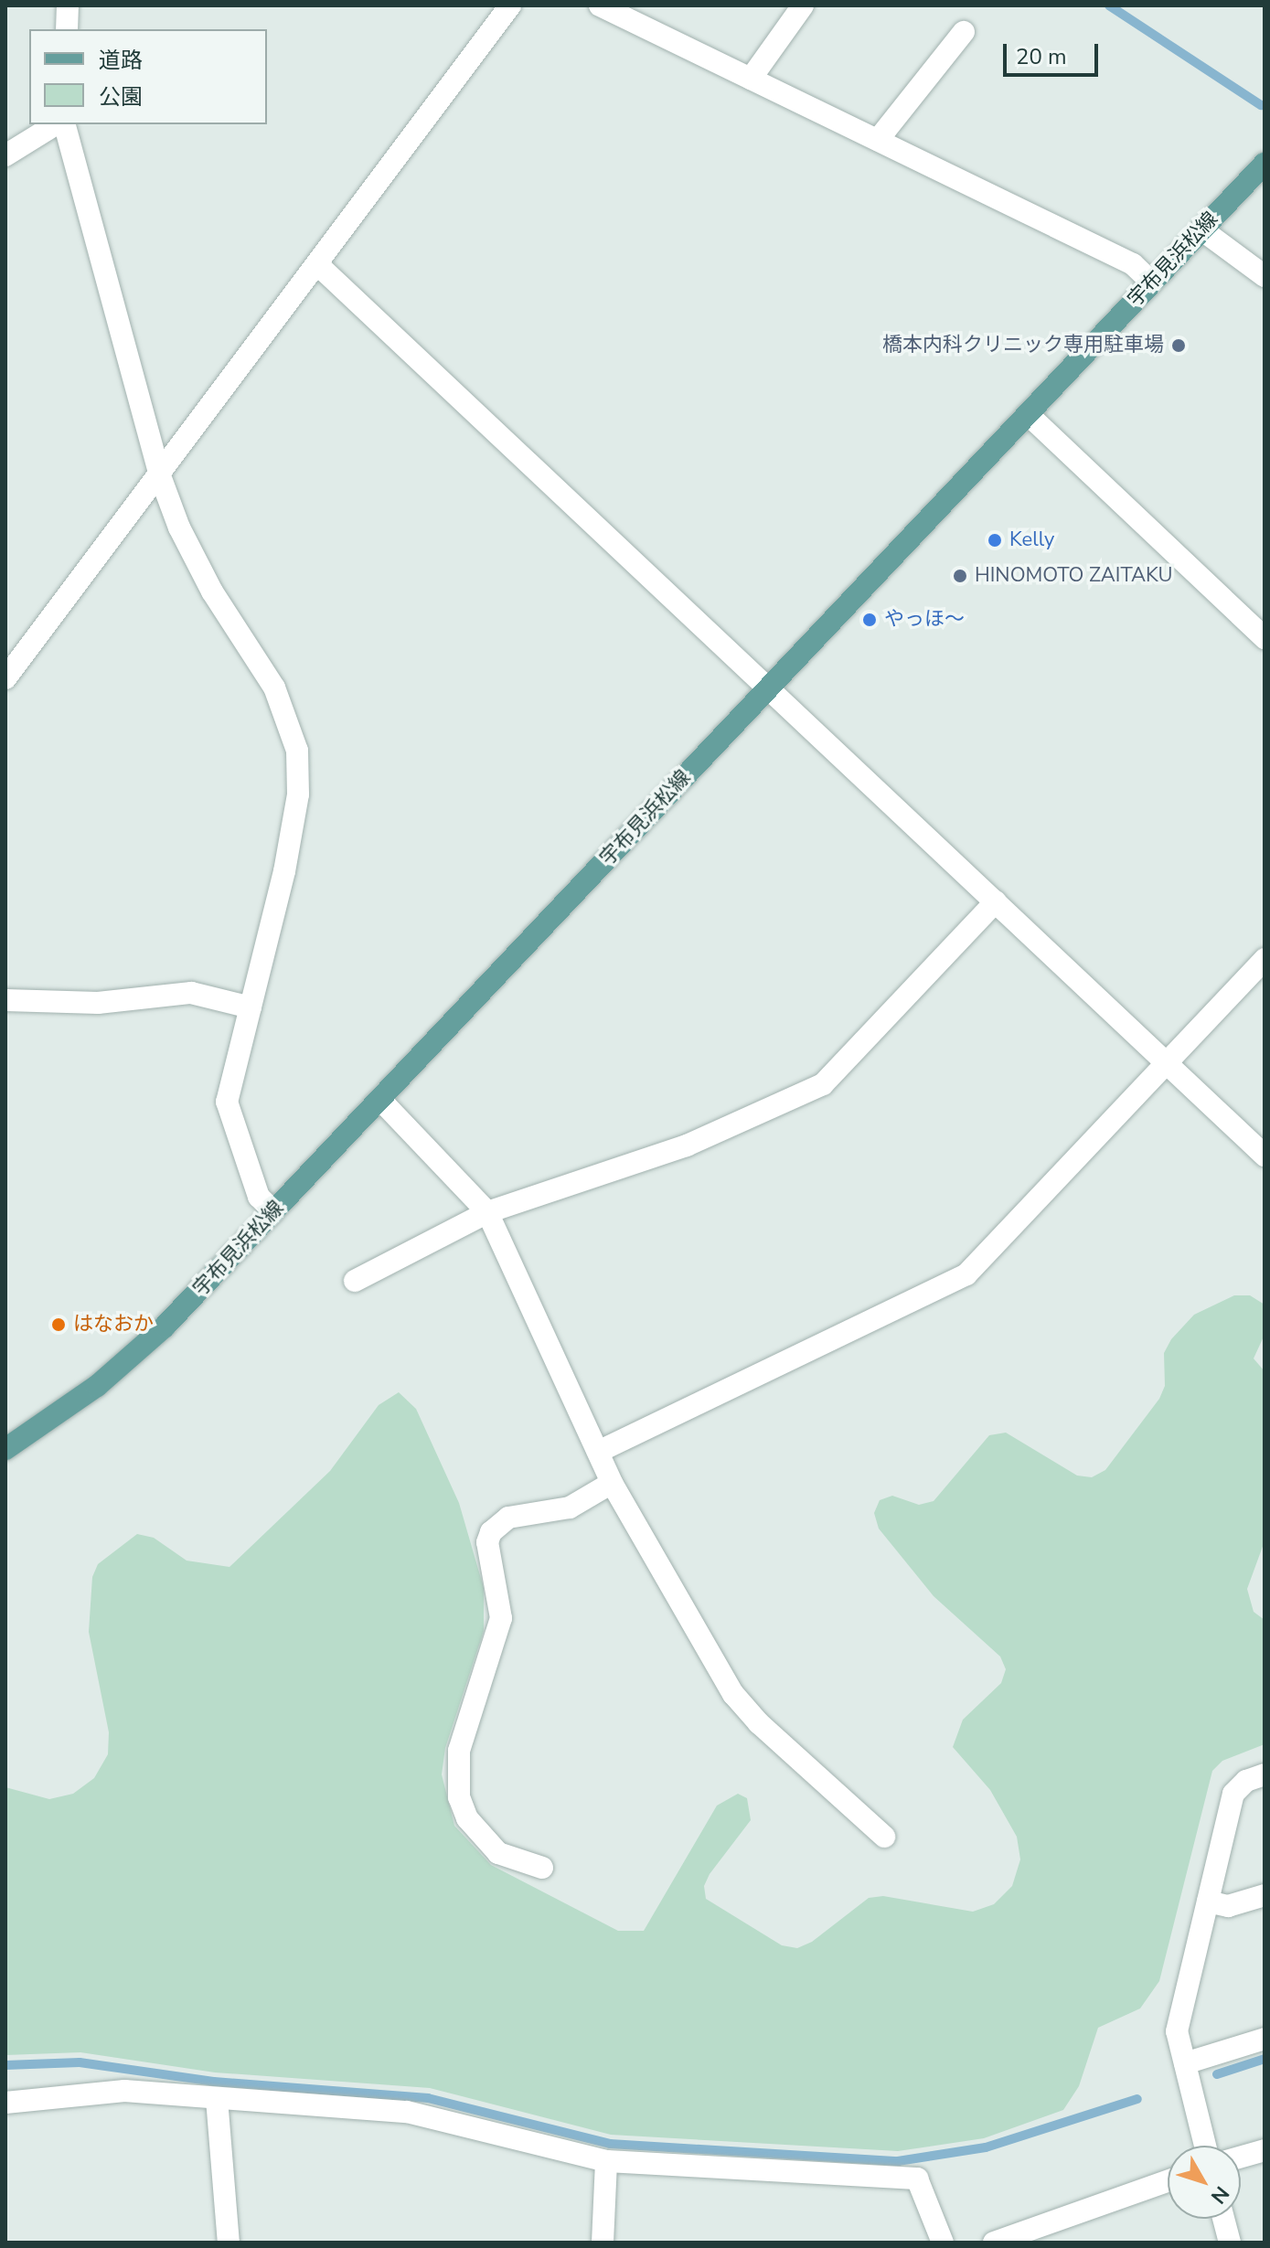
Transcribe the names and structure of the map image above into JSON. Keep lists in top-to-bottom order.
{
  "streets": {
    "main road": ["宇布見浜松線"]
  },
  "places": [
    "橋本内科クリニック専用駐車場",
    "Kelly",
    "HINOMOTO ZAITAKU",
    "やっほ～",
    "はなおか"
  ],
  "legend": ["道路", "公園"],
  "scale_bar": "20 m",
  "north": "bottom right"
}
